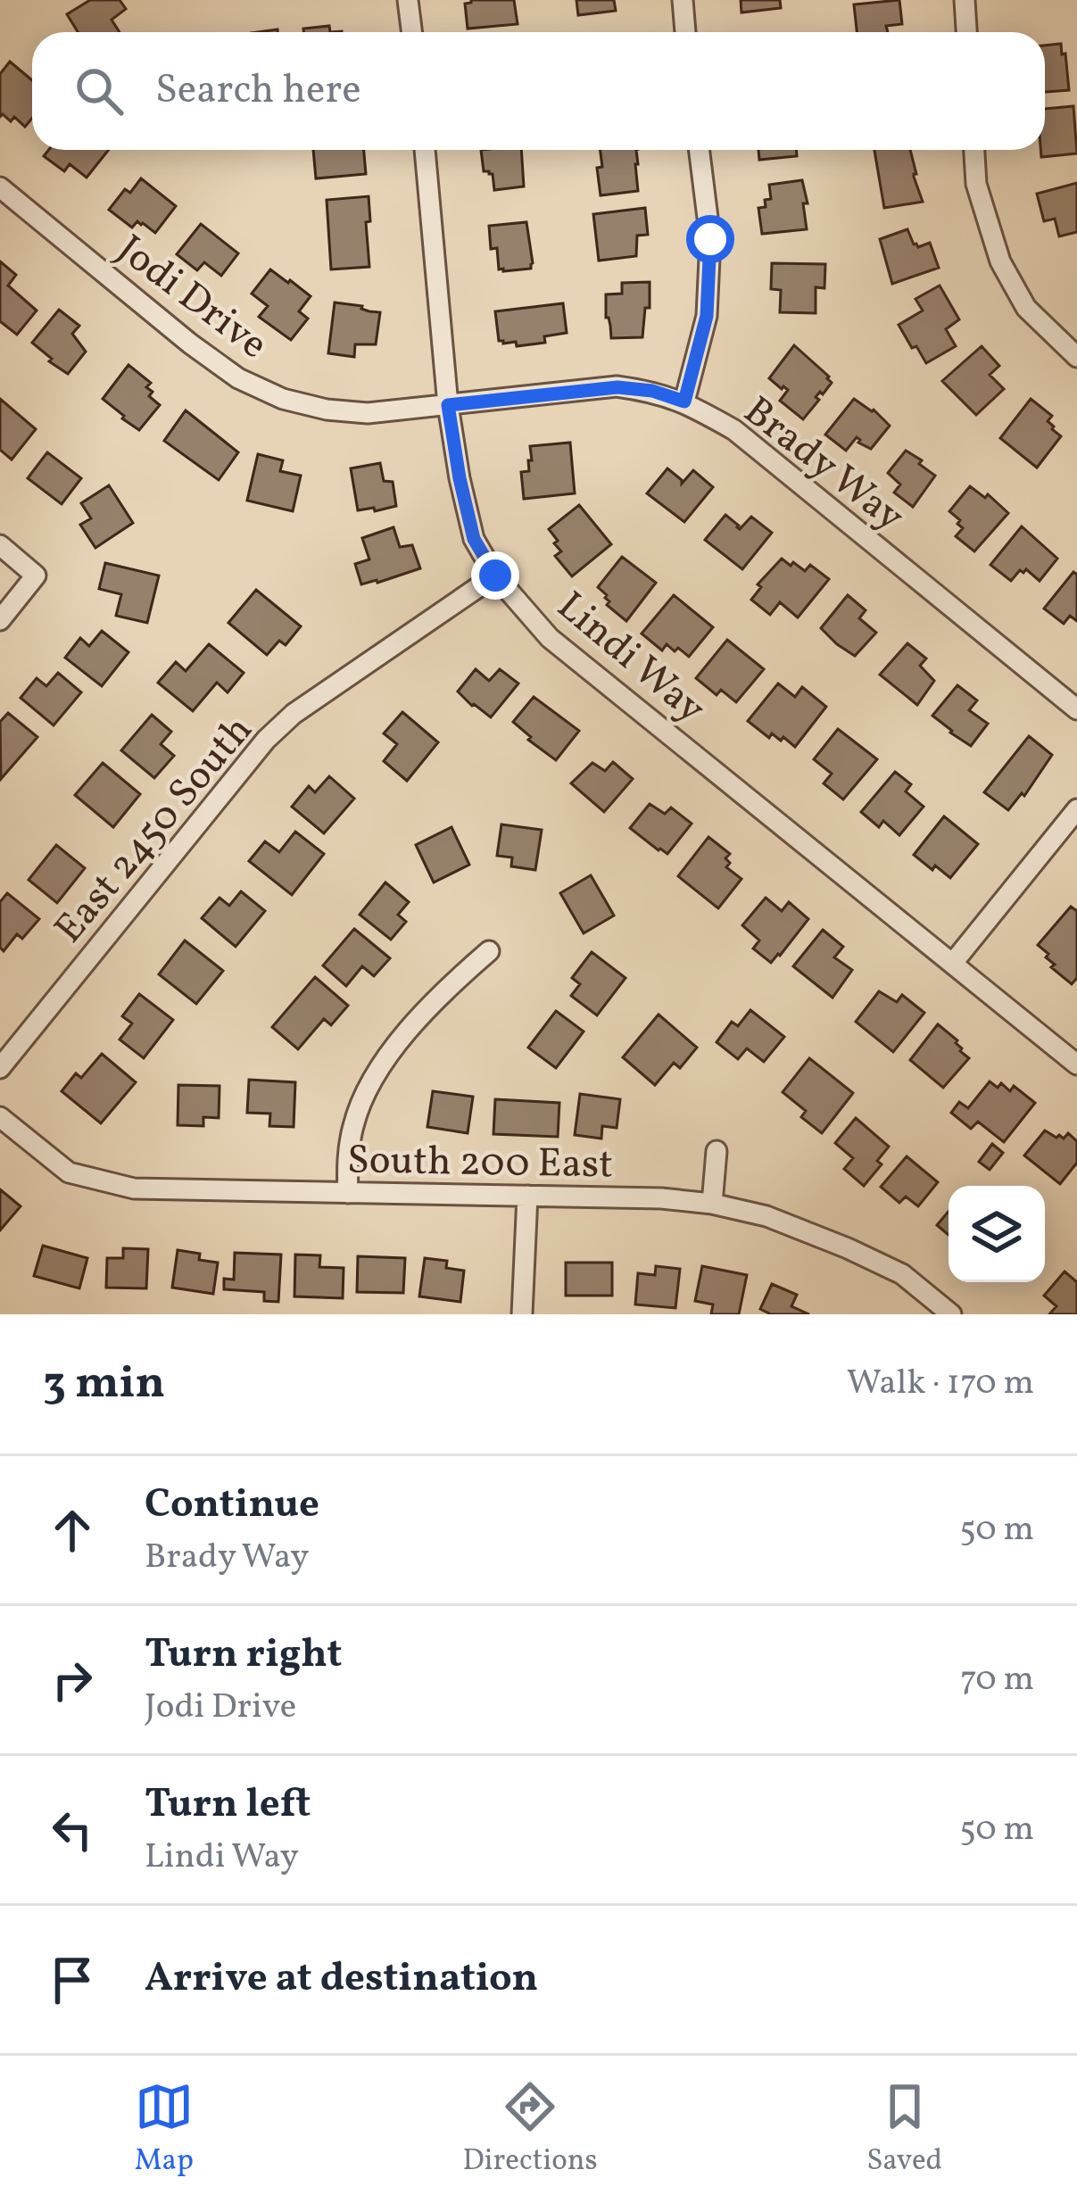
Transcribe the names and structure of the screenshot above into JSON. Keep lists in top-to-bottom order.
{
  "streets": {
    "street": [
      "Jodi Drive",
      "Brady Way",
      "Lindi Way",
      "East 2450 South",
      "South 200 East"
    ]
  },
  "crossings": [
    ["Jodi Drive", "Brady Way"],
    ["Jodi Drive", "Lindi Way"],
    ["Lindi Way", "East 2450 South"]
  ],
  "page": {
    "search": "Search here",
    "heading": ["3 min", "Walk · 170 m"],
    "list": [
      ["Continue", "Brady Way", "50 m"],
      ["Turn right", "Jodi Drive", "70 m"],
      ["Turn left", "Lindi Way", "50 m"],
      "Arrive at destination"
    ],
    "nav": ["Map", "Directions", "Saved"]
  }
}
